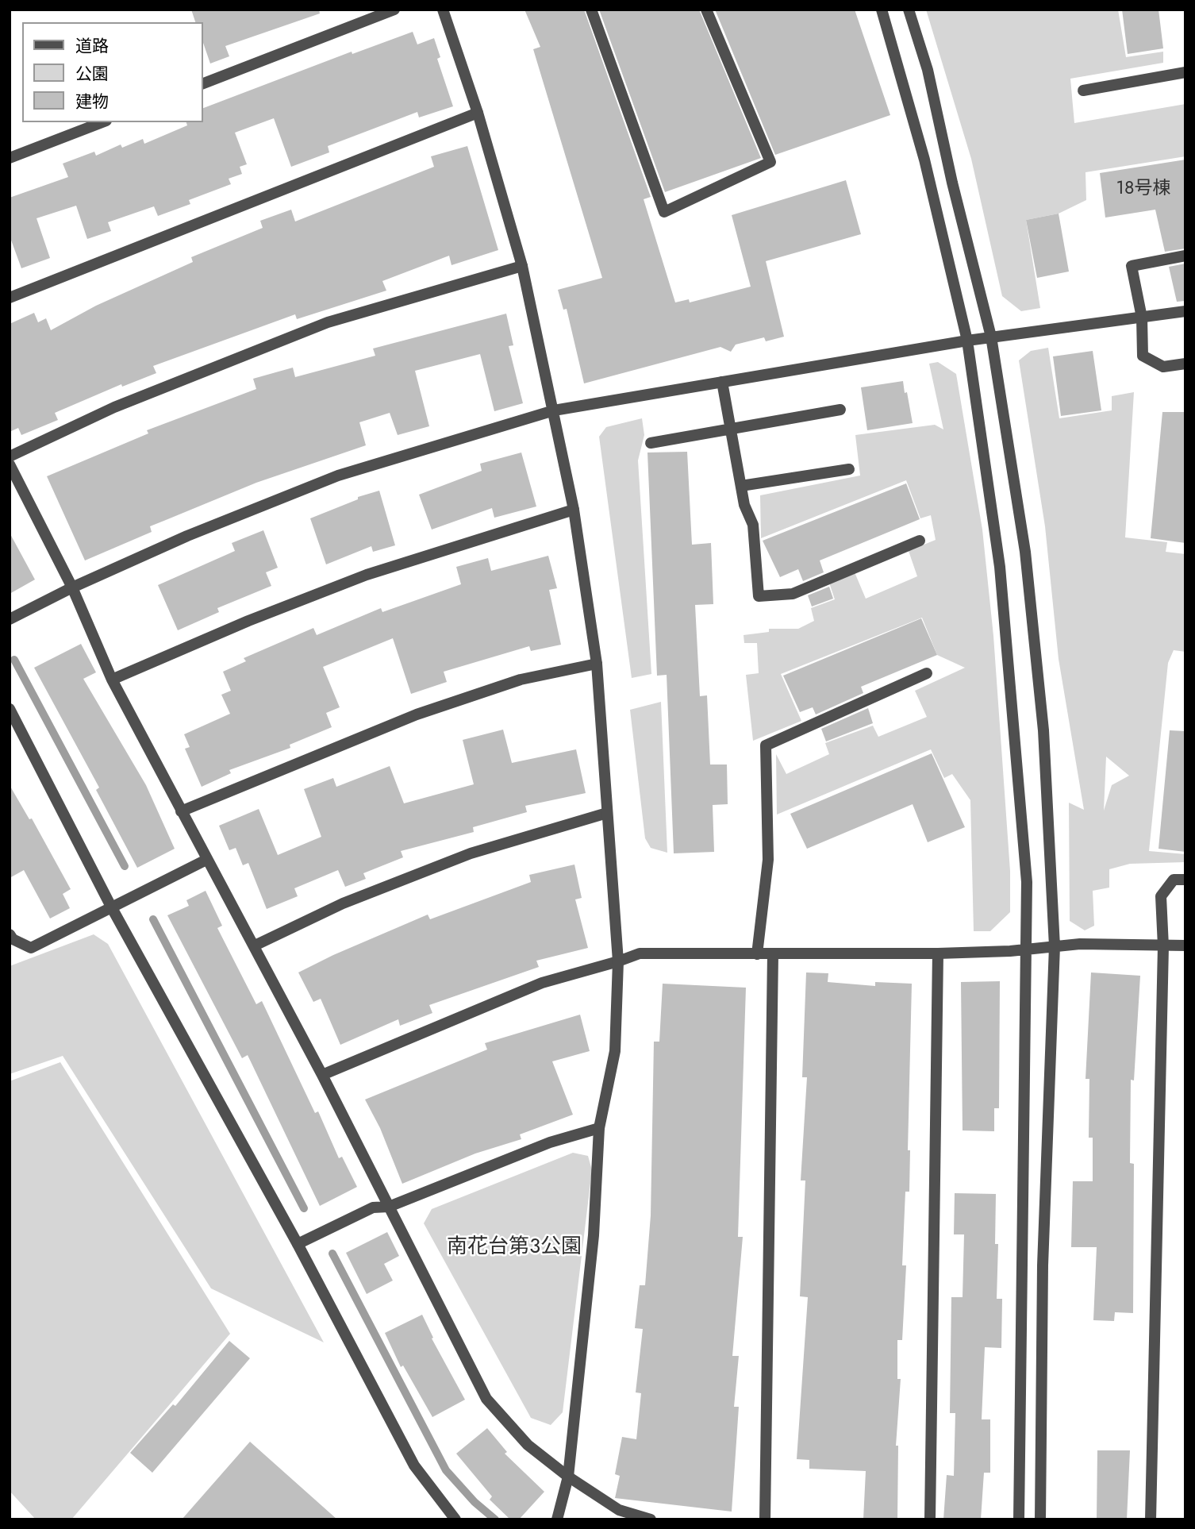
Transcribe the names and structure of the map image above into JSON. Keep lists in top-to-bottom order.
{
  "parks": ["南花台第3公園"],
  "house_numbers": ["18号棟"],
  "legend": ["道路", "公園", "建物"]
}
